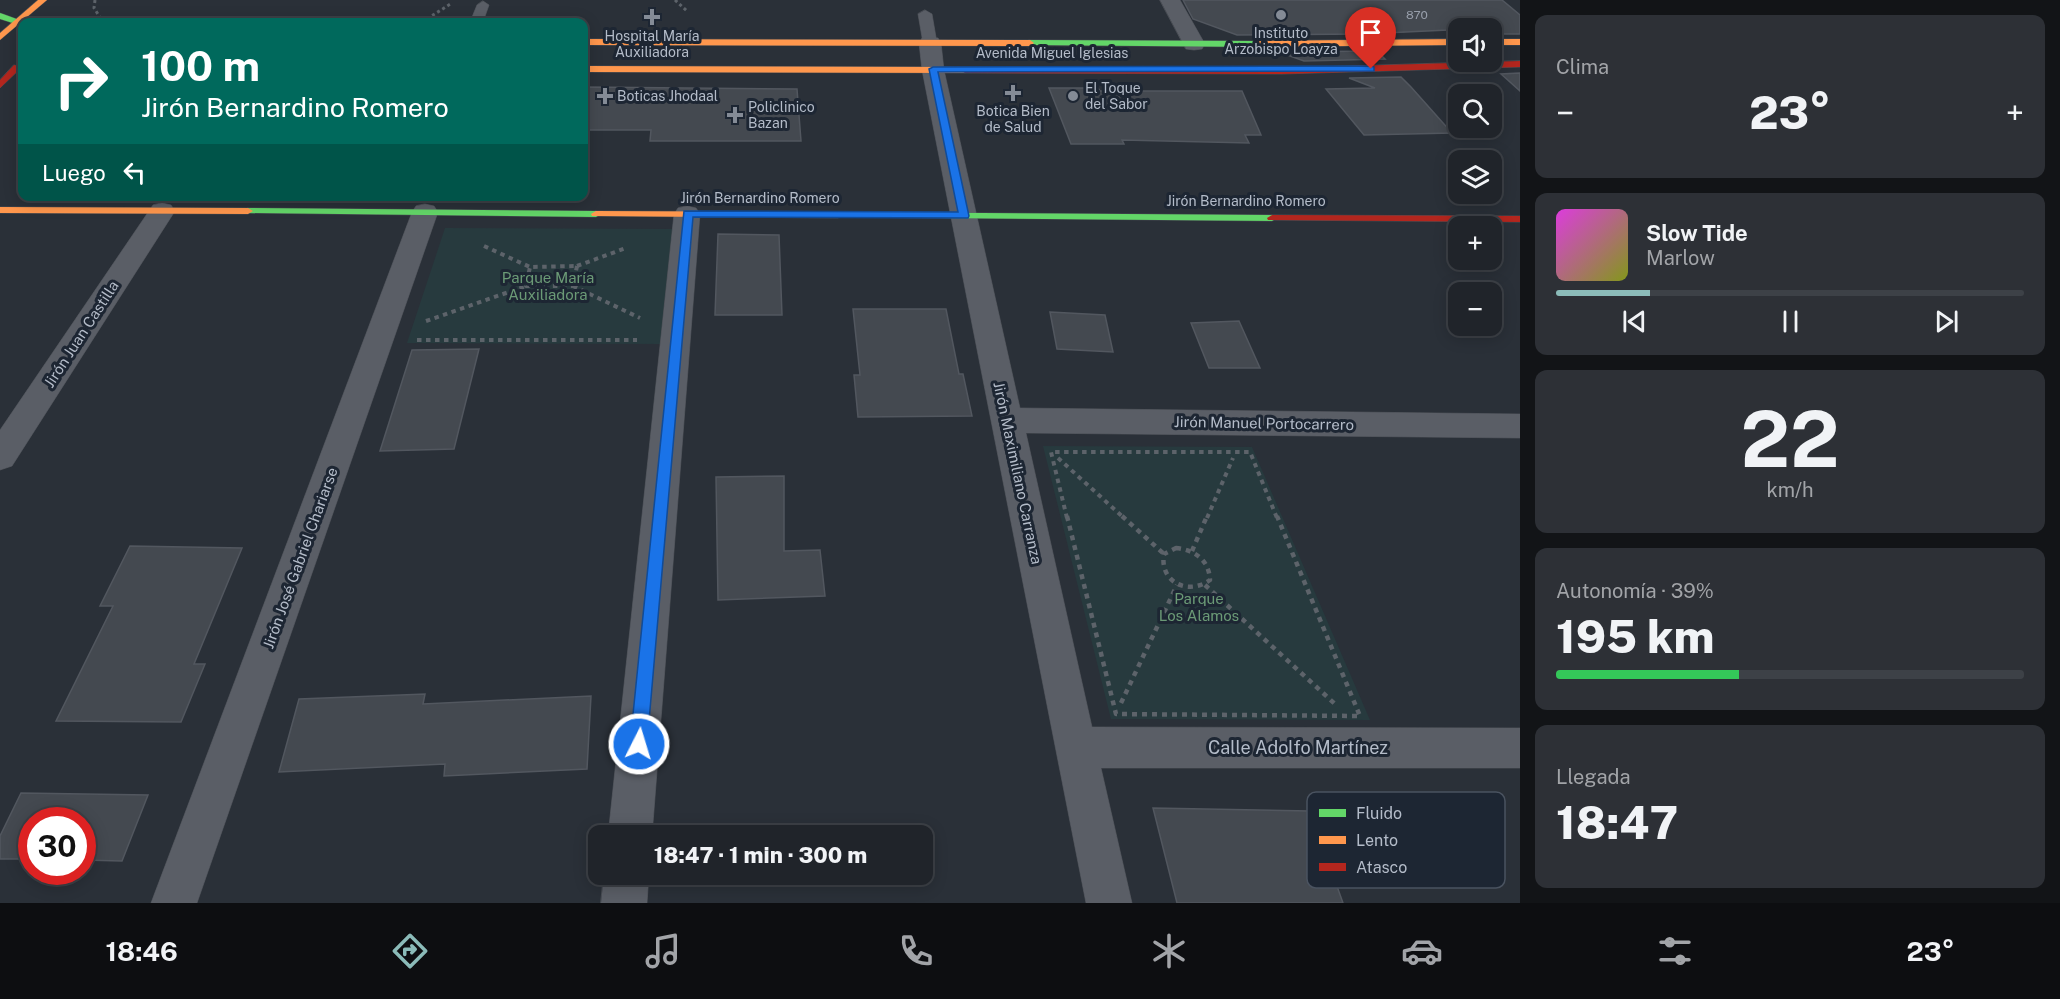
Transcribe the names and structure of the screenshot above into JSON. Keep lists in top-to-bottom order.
{
  "streets": {
    "main road": ["Avenida Miguel Iglesias", "Jirón Bernardino Romero"],
    "street": [
      "Jirón Juan Castilla",
      "Jirón Manuel Portocarrero",
      "Jirón Maximiliano Carranza",
      "Jirón José Gabriel Chariarse",
      "Calle Adolfo Martínez"
    ]
  },
  "crossings": [
    ["Avenida Miguel Iglesias", "Jirón Maximiliano Carranza"],
    ["Jirón Bernardino Romero", "Jirón Juan Castilla"],
    ["Jirón Bernardino Romero", "Jirón Maximiliano Carranza"],
    ["Jirón Bernardino Romero", "Jirón José Gabriel Chariarse"],
    ["Jirón Manuel Portocarrero", "Jirón Maximiliano Carranza"],
    ["Jirón Maximiliano Carranza", "Calle Adolfo Martínez"]
  ],
  "parks": ["Parque María Auxiliadora", "Parque Los Alamos"],
  "places": {
    "other": ["Instituto Arzobispo Loayza", "El Toque del Sabor"],
    "health": [
      "Hospital María Auxiliadora",
      "Botica Bien de Salud",
      "Boticas Jhodaal",
      "Policlinico Bazan"
    ]
  },
  "house_numbers": ["870"],
  "legend": ["Fluido", "Lento", "Atasco"],
  "page": {
    "tile": [
      "Clima",
      ["22", "km/h"],
      ["Autonomía · 39%", "195 km"],
      ["Llegada", "18:47"]
    ],
    "map_buttons": ["+", "−"],
    "turn": ["100 m", "Jirón Bernardino Romero"],
    "heat": ["−", "23°", "+"],
    "then": "Luego",
    "song": ["Slow Tide", "Marlow"],
    "limit": "30",
    "trip": "18:47 · 1 min · 300 m",
    "tabs": ["18:46", "23°"]
  }
}
